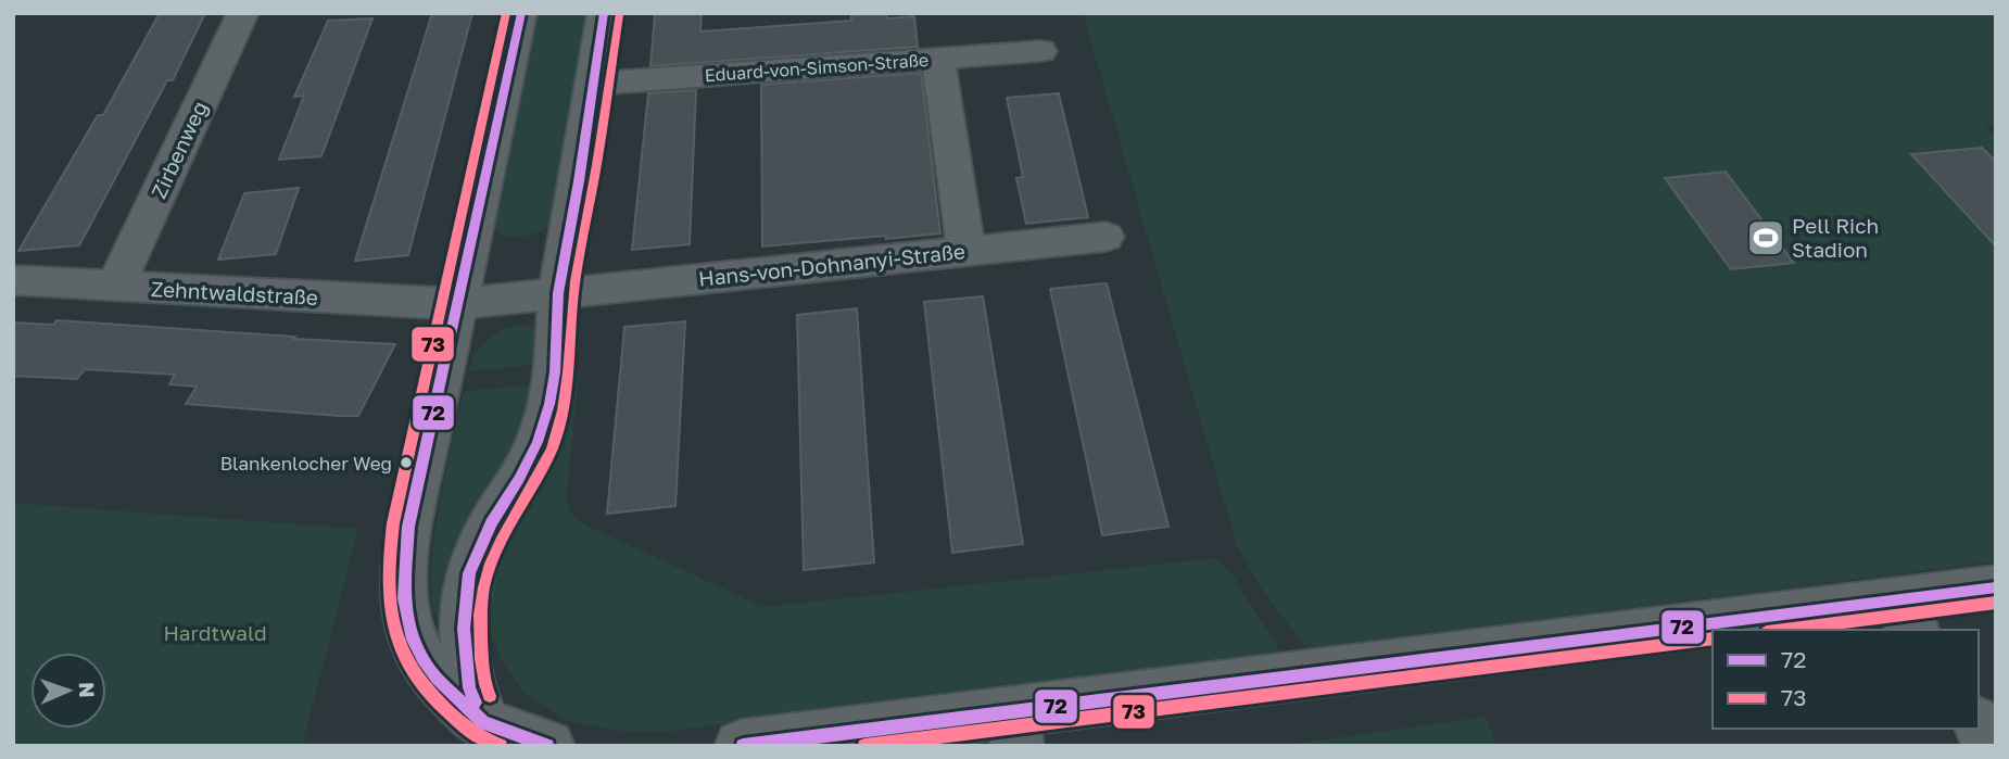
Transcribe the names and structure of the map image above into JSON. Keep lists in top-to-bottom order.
{
  "streets": {
    "street": [
      "Eduard-von-Simson-Straße",
      "Zirbenweg",
      "Hans-von-Dohnanyi-Straße",
      "Zehntwaldstraße"
    ]
  },
  "crossings": [
    ["Zirbenweg", "Zehntwaldstraße"]
  ],
  "parks": ["Hardtwald"],
  "places": {
    "sports": ["Pell Rich Stadion"],
    "other": ["Blankenlocher Weg"]
  },
  "lines": ["transit line 72", "transit line 73"],
  "legend": ["72", "73"],
  "north": "right"
}
